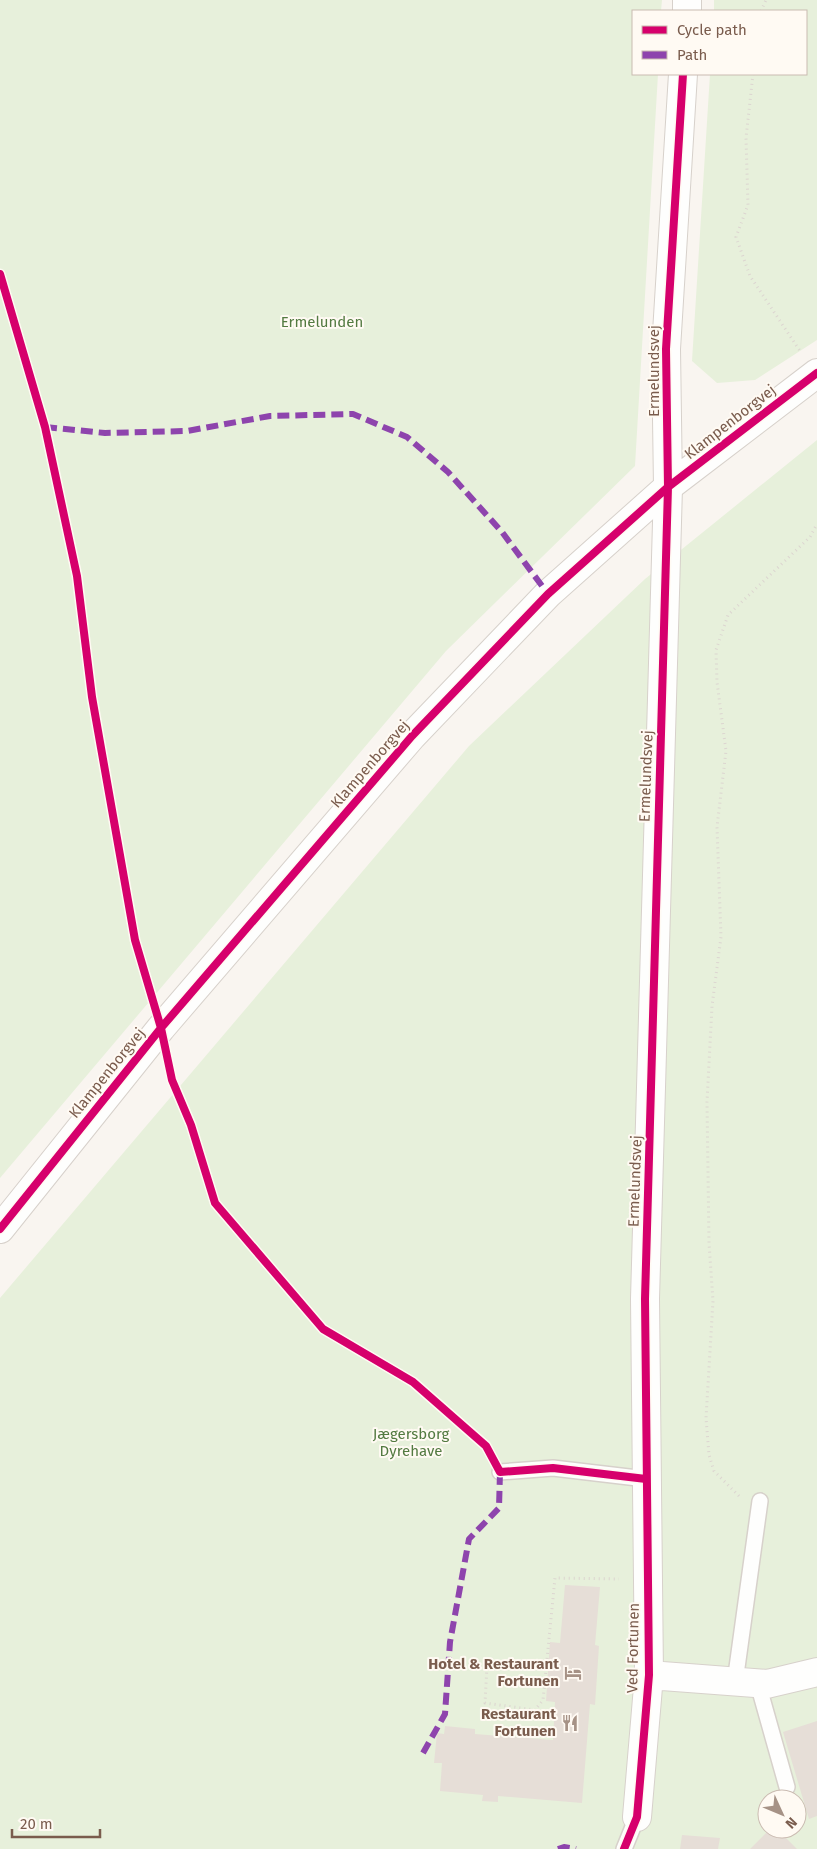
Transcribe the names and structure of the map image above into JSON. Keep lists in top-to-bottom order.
{
  "streets": {
    "street": ["Ermelundsvej", "Klampenborgvej", "Ved Fortunen"]
  },
  "crossings": [
    ["Ermelundsvej", "Klampenborgvej"],
    ["Ermelundsvej", "Ved Fortunen"]
  ],
  "parks": ["Ermelunden", "Jægersborg Dyrehave"],
  "places": {
    "hotel": ["Hotel & Restaurant Fortunen"],
    "restaurant": ["Restaurant Fortunen"]
  },
  "legend": ["Cycle path", "Path"],
  "scale_bar": "20 m",
  "north": "bottom right"
}
